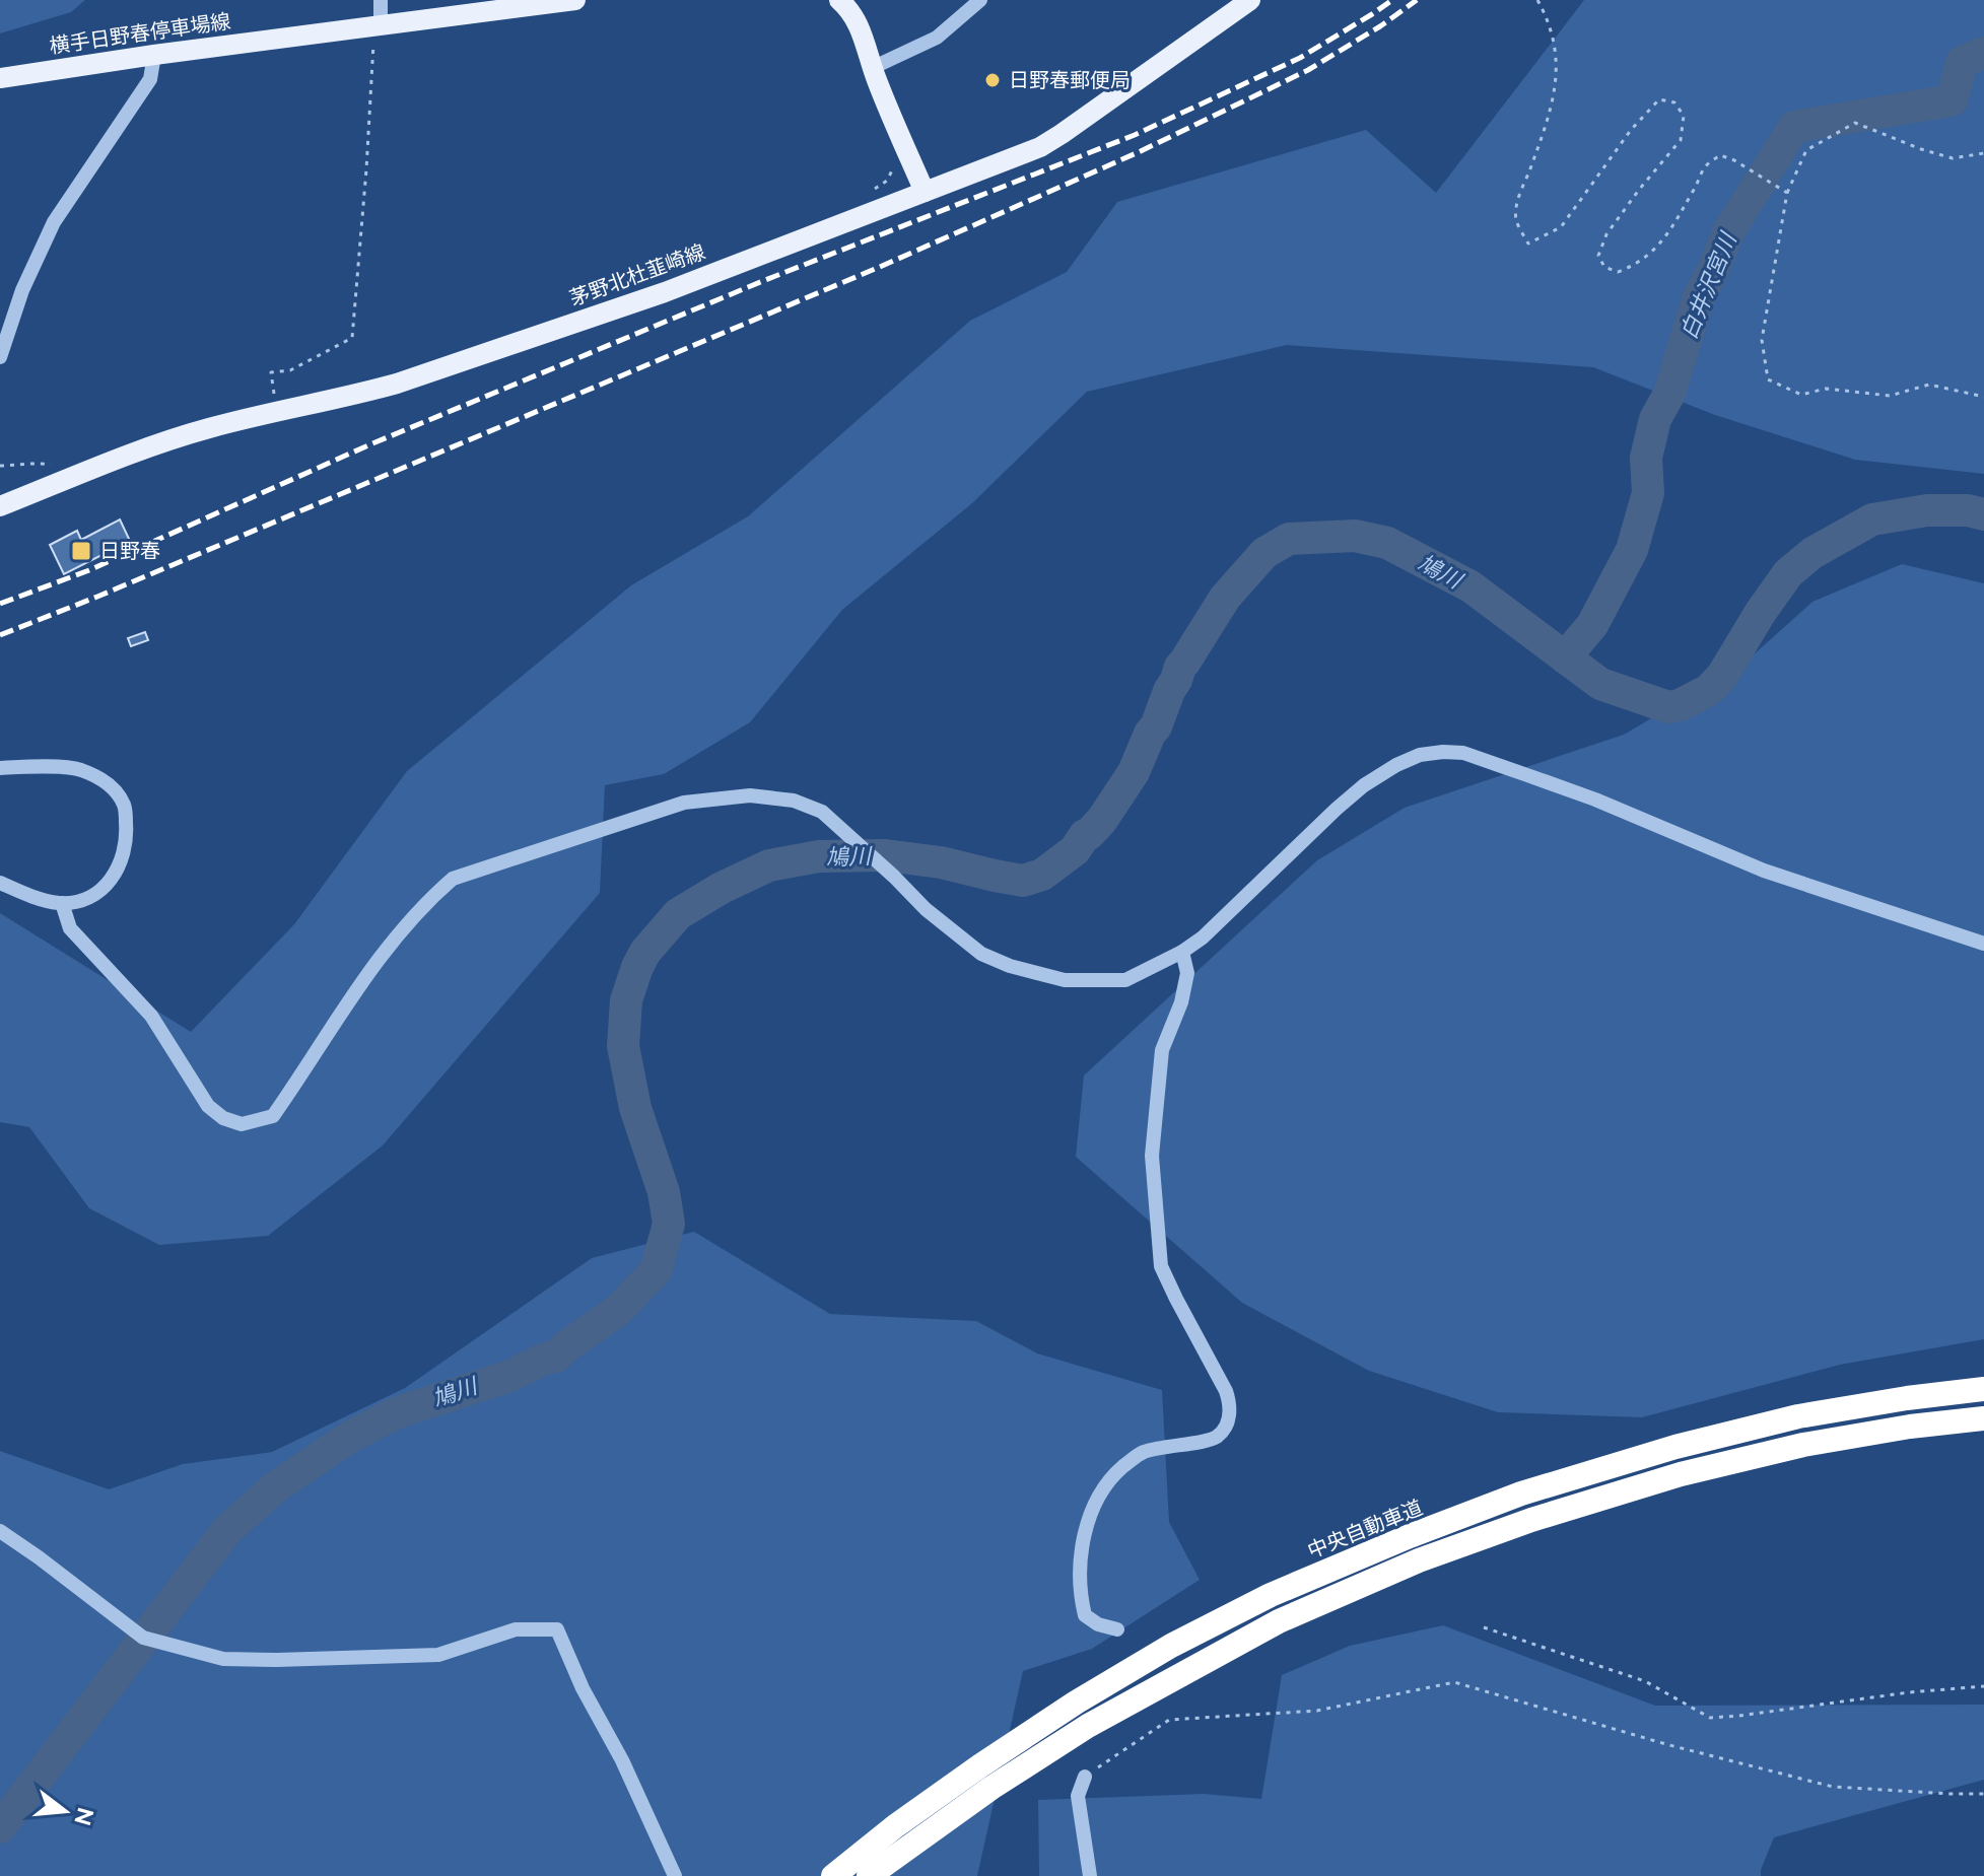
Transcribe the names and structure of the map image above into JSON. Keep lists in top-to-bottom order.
{
  "streets": {
    "highway": ["中央自動車道"],
    "main road": ["横手日野春停車場線", "茅野北杜韮崎線"]
  },
  "water": ["白井沢宮川", "鳩川"],
  "places": {
    "other": ["日野春郵便局"],
    "transit": ["日野春"]
  },
  "north": "right"
}
